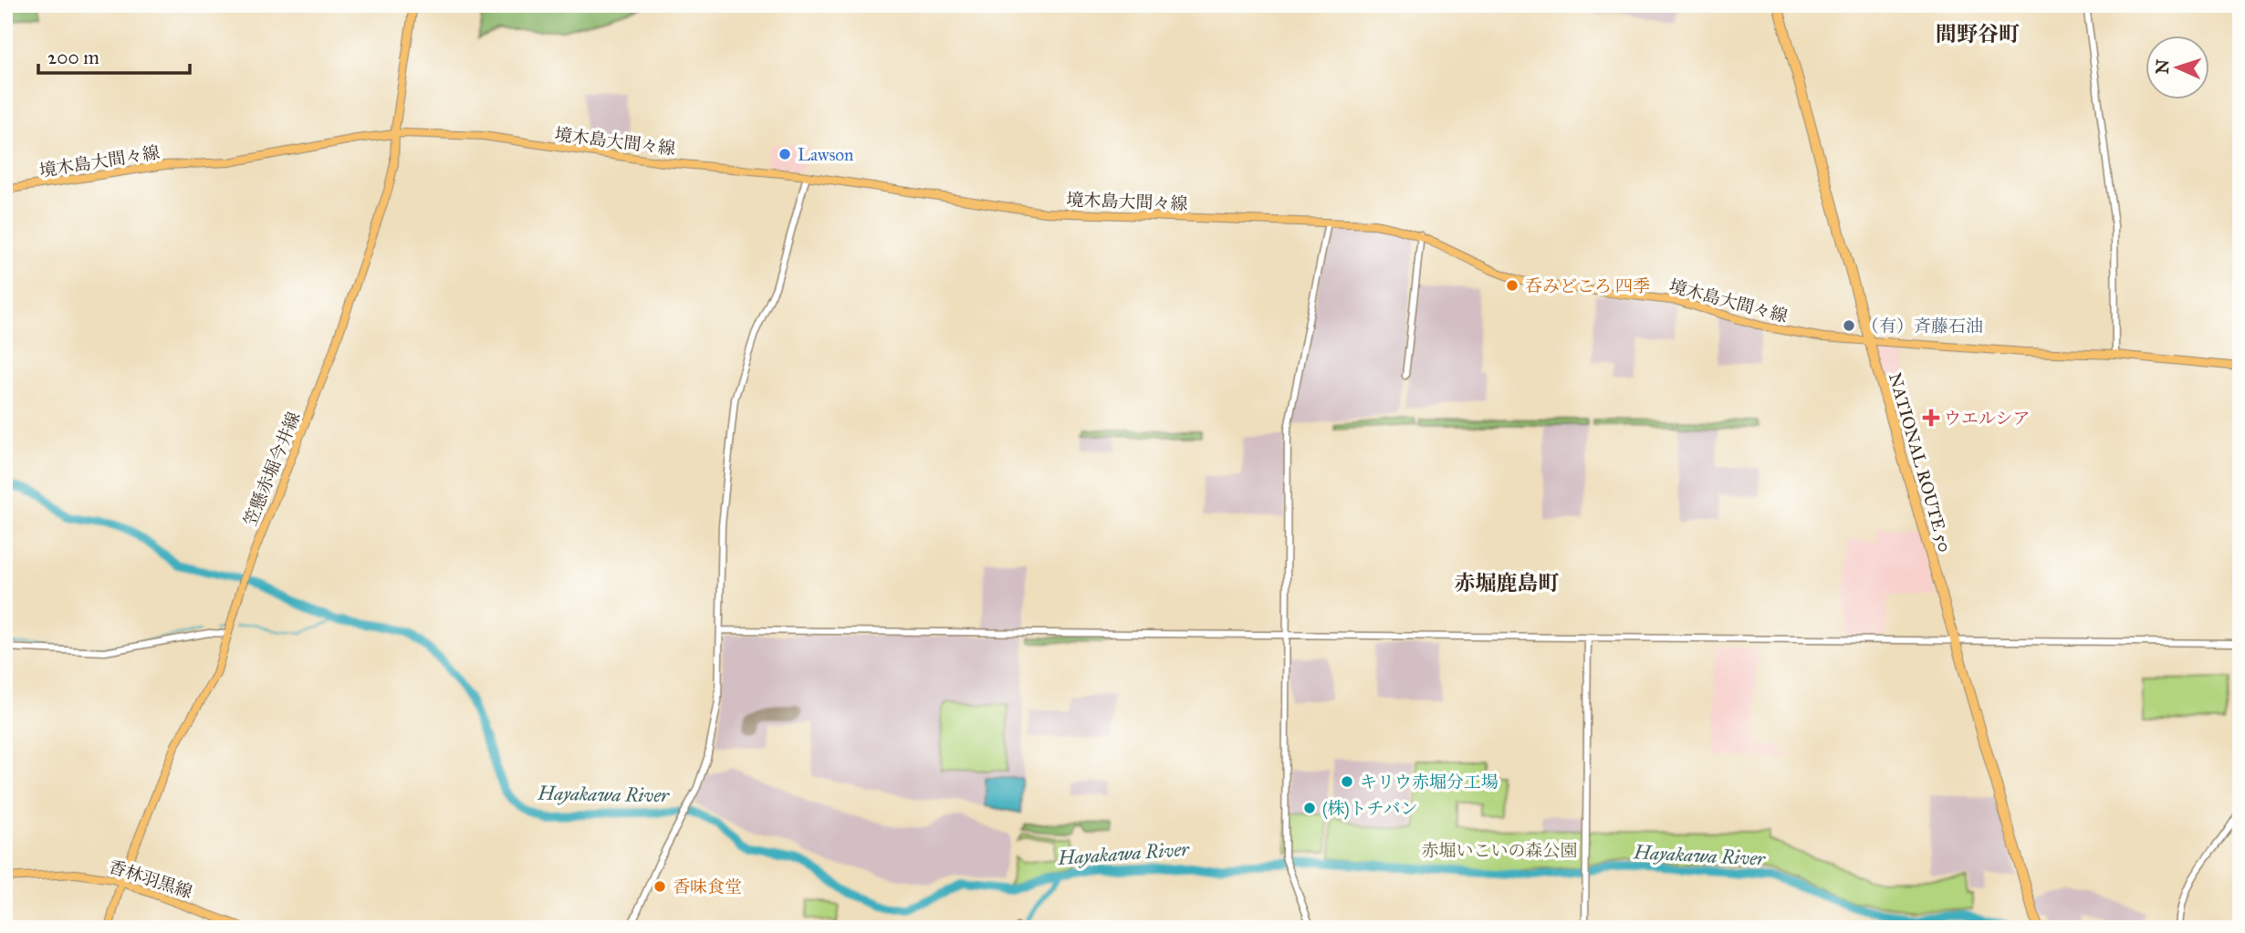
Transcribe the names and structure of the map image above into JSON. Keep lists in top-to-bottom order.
{
  "streets": {
    "highway": ["NATIONAL ROUTE 50"],
    "main road": ["境木島大間々線", "笠懸赤堀今井線", "香林羽黒線"]
  },
  "crossings": [
    ["境木島大間々線", "NATIONAL ROUTE 50"],
    ["境木島大間々線", "笠懸赤堀今井線"],
    ["笠懸赤堀今井線", "香林羽黒線"]
  ],
  "districts": ["間野谷町", "赤堀鹿島町"],
  "water": ["Hayakawa River"],
  "parks": ["赤堀いこいの森公園"],
  "places": {
    "other": [
      "Lawson",
      "呑みどころ 四季",
      "（有）斉藤石油",
      "キリウ赤堀分工場",
      "(株)トチバン",
      "香味食堂"
    ],
    "health": ["ウエルシア"]
  },
  "scale_bar": "200 m",
  "north": "left"
}
